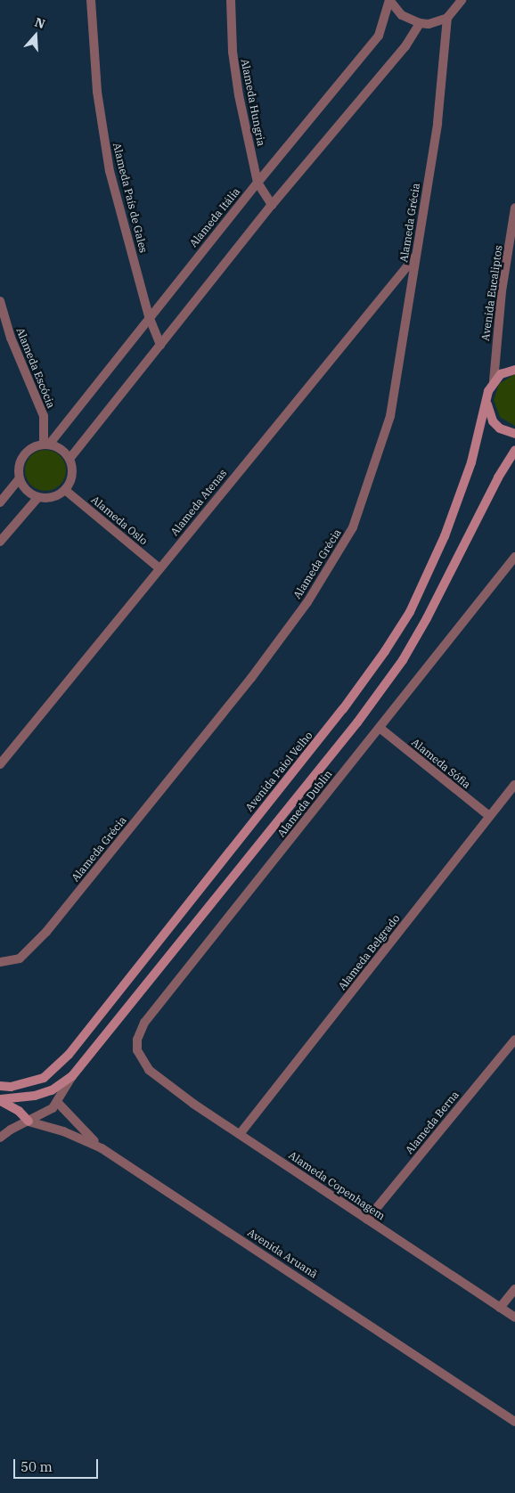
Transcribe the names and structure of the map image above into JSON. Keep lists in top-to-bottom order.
{
  "streets": {
    "main road": ["Avenida Paiol Velho"],
    "street": [
      "Alameda Hungria",
      "Alameda País de Gales",
      "Alameda Itália",
      "Alameda Grécia",
      "Avenida Eucaliptos",
      "Alameda Escócia",
      "Alameda Atenas",
      "Alameda Oslo",
      "Alameda Sófia",
      "Alameda Dublin",
      "Alameda Belgrado",
      "Alameda Berna",
      "Alameda Copenhagem",
      "Avenida Aruanã"
    ]
  },
  "crossings": [
    ["Alameda Hungria", "Alameda Itália"],
    ["Alameda País de Gales", "Alameda Itália"],
    ["Alameda Itália", "Alameda Escócia"],
    ["Alameda Itália", "Alameda Oslo"],
    ["Alameda Grécia", "Alameda Atenas"],
    ["Avenida Eucaliptos", "Avenida Paiol Velho"],
    ["Alameda Escócia", "Alameda Oslo"],
    ["Alameda Atenas", "Alameda Oslo"],
    ["Alameda Sófia", "Alameda Dublin"],
    ["Alameda Sófia", "Alameda Belgrado"],
    ["Alameda Dublin", "Alameda Copenhagem"],
    ["Alameda Belgrado", "Alameda Copenhagem"],
    ["Alameda Berna", "Alameda Copenhagem"]
  ],
  "scale_bar": "50 m",
  "north": "top"
}
